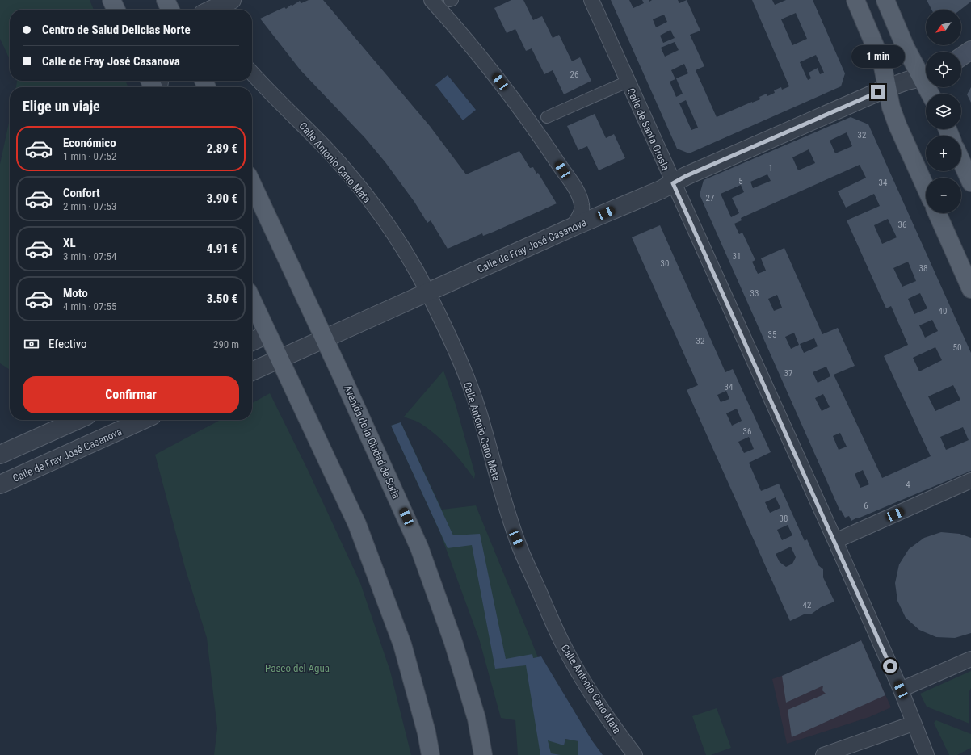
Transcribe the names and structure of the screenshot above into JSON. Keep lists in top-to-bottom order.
{
  "streets": {
    "main road": ["Avenida de la Ciudad de Soria"],
    "street": ["Calle de Santa Orosia", "Calle Antonio Cano Mata", "Calle de Fray José Casanova"]
  },
  "crossings": [
    ["Calle de Santa Orosia", "Calle de Fray José Casanova"],
    ["Calle Antonio Cano Mata", "Calle de Fray José Casanova"],
    ["Calle de Fray José Casanova", "Avenida de la Ciudad de Soria"]
  ],
  "parks": ["Paseo del Agua"],
  "house_numbers": [
    "26",
    "32",
    "1",
    "5",
    "34",
    "27",
    "36",
    "31",
    "30",
    "38",
    "33",
    "40",
    "35",
    "32",
    "50",
    "37",
    "34",
    "36",
    "4",
    "6",
    "38",
    "42"
  ],
  "north": "bottom left",
  "page": {
    "map_buttons": ["+", "−"],
    "banner": ["Centro de Salud Delicias Norte", "Calle de Fray José Casanova"],
    "bubble": "1 min",
    "heading": "Elige un viaje",
    "list": [
      {
        "name": "Económico",
        "note": "1 min · 07:52",
        "value": "2.89 €"
      },
      {
        "name": "Confort",
        "note": "2 min · 07:53",
        "value": "3.90 €"
      },
      {
        "name": "XL",
        "note": "3 min · 07:54",
        "value": "4.91 €"
      },
      {
        "name": "Moto",
        "note": "4 min · 07:55",
        "value": "3.50 €"
      }
    ],
    "pay": ["Efectivo", "290 m"],
    "buttons": "Confirmar"
  }
}
